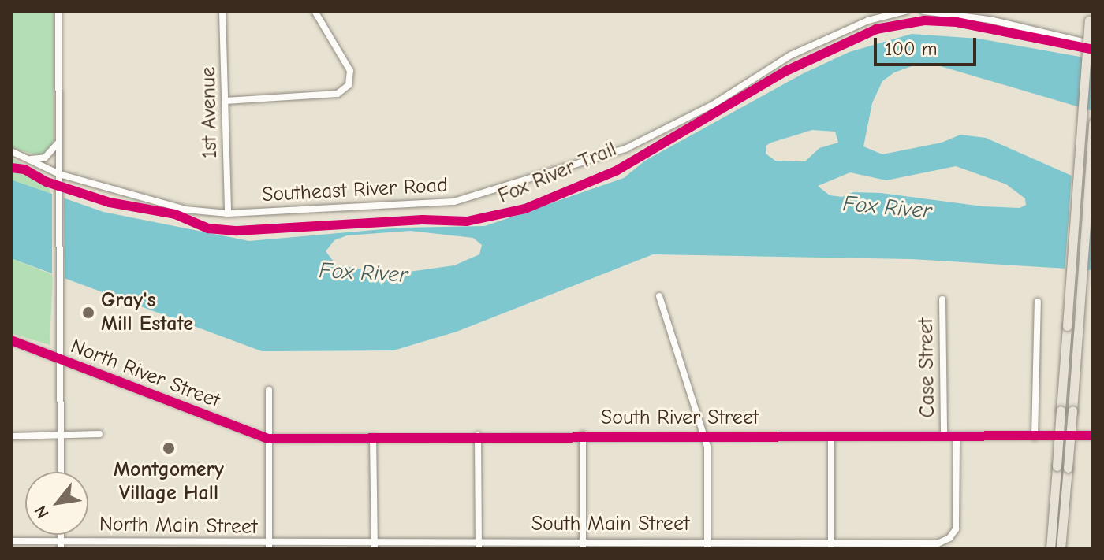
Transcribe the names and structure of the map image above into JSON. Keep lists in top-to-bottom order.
{
  "streets": {
    "street": [
      "1st Avenue",
      "Southeast River Road",
      "Case Street",
      "North River Street",
      "South River Street",
      "South Main Street",
      "North Main Street"
    ],
    "cycle path": ["Fox River Trail"]
  },
  "crossings": [
    ["1st Avenue", "Southeast River Road"],
    ["Case Street", "South River Street"],
    ["Case Street", "South Main Street"],
    ["North River Street", "South River Street"],
    ["South Main Street", "North Main Street"]
  ],
  "water": ["Fox River"],
  "places": ["Gray's Mill Estate", "Montgomery Village Hall"],
  "scale_bar": "100 m",
  "north": "bottom left"
}
